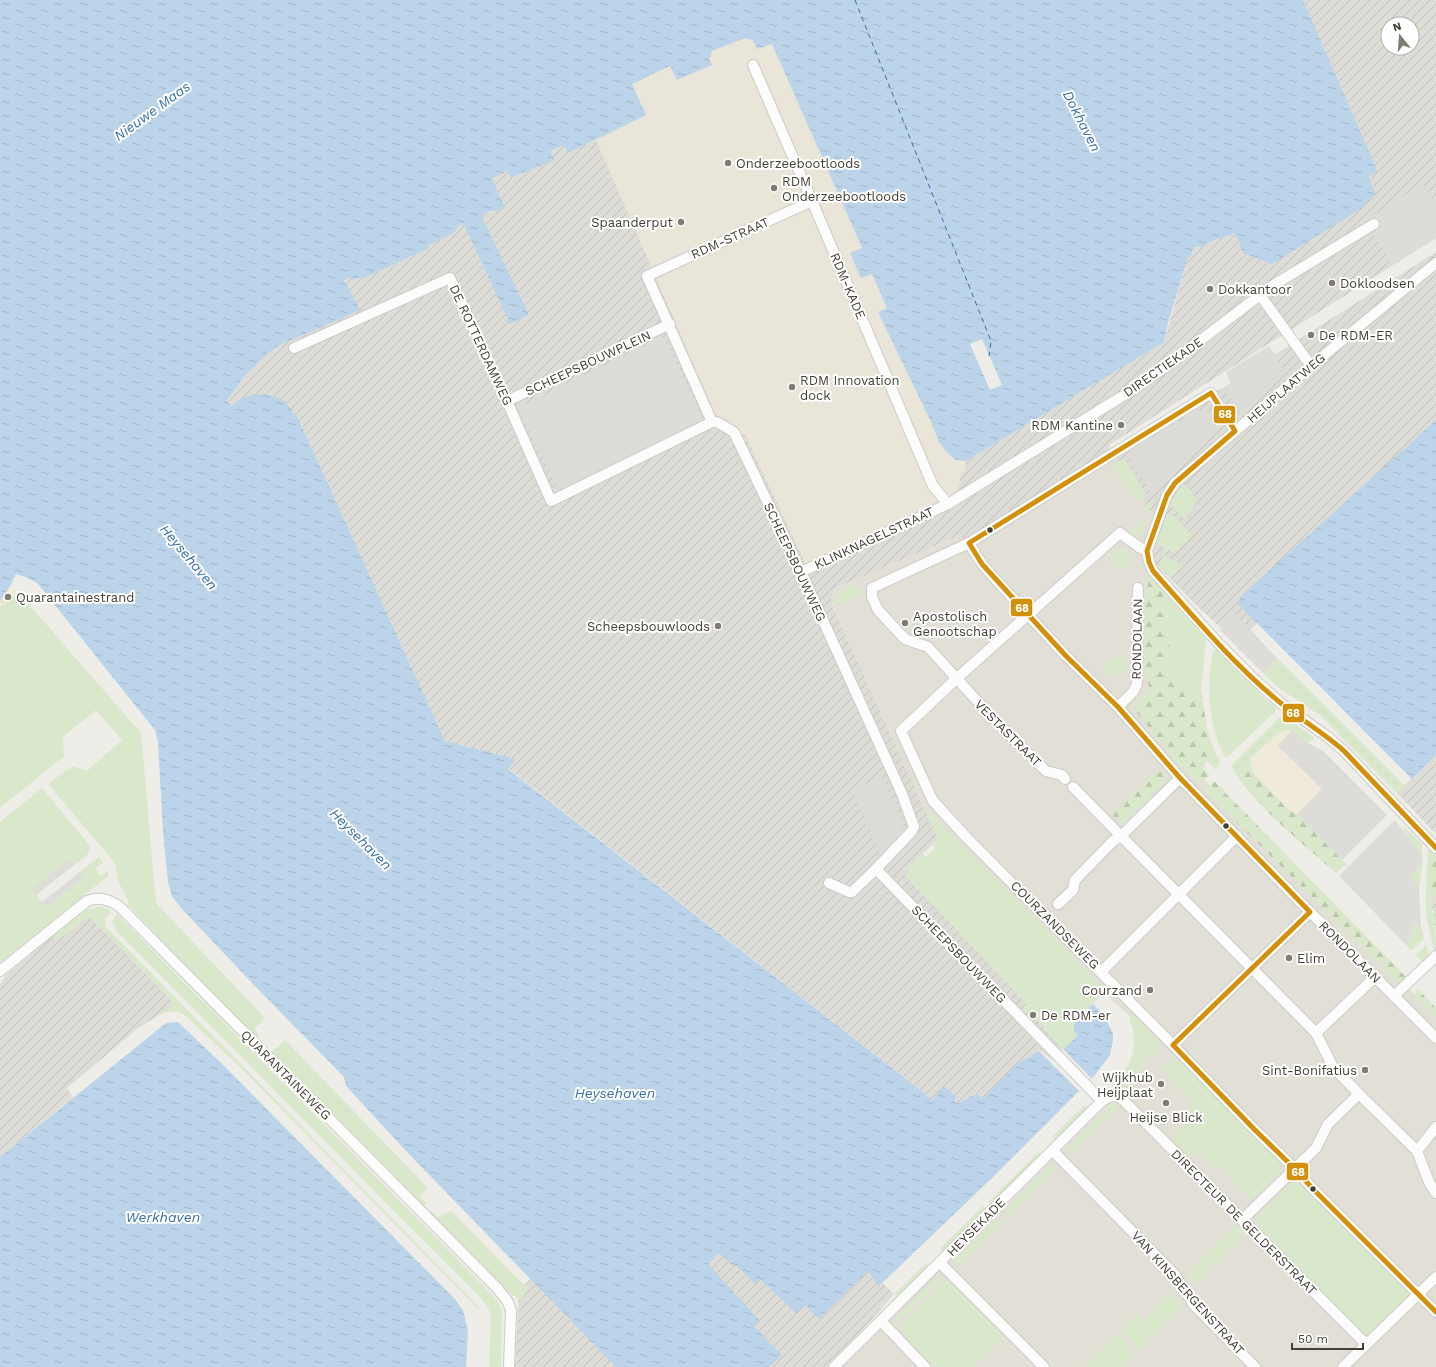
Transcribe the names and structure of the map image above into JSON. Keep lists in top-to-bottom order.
{
  "streets": {
    "street": [
      "RDM-STRAAT",
      "RDM-KADE",
      "DE ROTTERDAMWEG",
      "SCHEEPSBOUWPLEIN",
      "DIRECTIEKADE",
      "HEIJPLAATWEG",
      "KLINKNAGELSTRAAT",
      "SCHEEPSBOUWWEG",
      "RONDOLAAN",
      "VESTASTRAAT",
      "COURZANDSEWEG",
      "QUARANTAINEWEG",
      "DIRECTEUR DE GELDERSTRAAT",
      "HEYSEKADE",
      "VAN KINSBERGENSTRAAT"
    ]
  },
  "crossings": [
    ["RDM-STRAAT", "RDM-KADE"],
    ["RDM-STRAAT", "SCHEEPSBOUWPLEIN"],
    ["RDM-KADE", "DIRECTIEKADE"],
    ["RDM-KADE", "KLINKNAGELSTRAAT"],
    ["DE ROTTERDAMWEG", "SCHEEPSBOUWPLEIN"],
    ["DE ROTTERDAMWEG", "SCHEEPSBOUWWEG"],
    ["DIRECTIEKADE", "KLINKNAGELSTRAAT"],
    ["KLINKNAGELSTRAAT", "SCHEEPSBOUWWEG"],
    ["SCHEEPSBOUWWEG", "DIRECTEUR DE GELDERSTRAAT"],
    ["SCHEEPSBOUWWEG", "HEYSEKADE"],
    ["RONDOLAAN", "VESTASTRAAT"],
    ["VESTASTRAAT", "COURZANDSEWEG"],
    ["DIRECTEUR DE GELDERSTRAAT", "HEYSEKADE"],
    ["HEYSEKADE", "VAN KINSBERGENSTRAAT"]
  ],
  "water": [
    "Nieuwe Maas",
    "Dokhaven",
    "Heysehaven",
    "Werkhaven"
  ],
  "places": [
    "Onderzeebootloods",
    "RDM Onderzeebootloods",
    "Spaanderput",
    "Dokloodsen",
    "Dokkantoor",
    "De RDM-ER",
    "RDM Innovation dock",
    "RDM Kantine",
    "Quarantainestrand",
    "Apostolisch Genootschap",
    "Scheepsbouwloods",
    "Elim",
    "Courzand",
    "De RDM-er",
    "Sint-Bonifatius",
    "Wijkhub Heijplaat",
    "Heijse Blick"
  ],
  "lines": ["transit line 68"],
  "scale_bar": "50 m",
  "north": "top"
}
